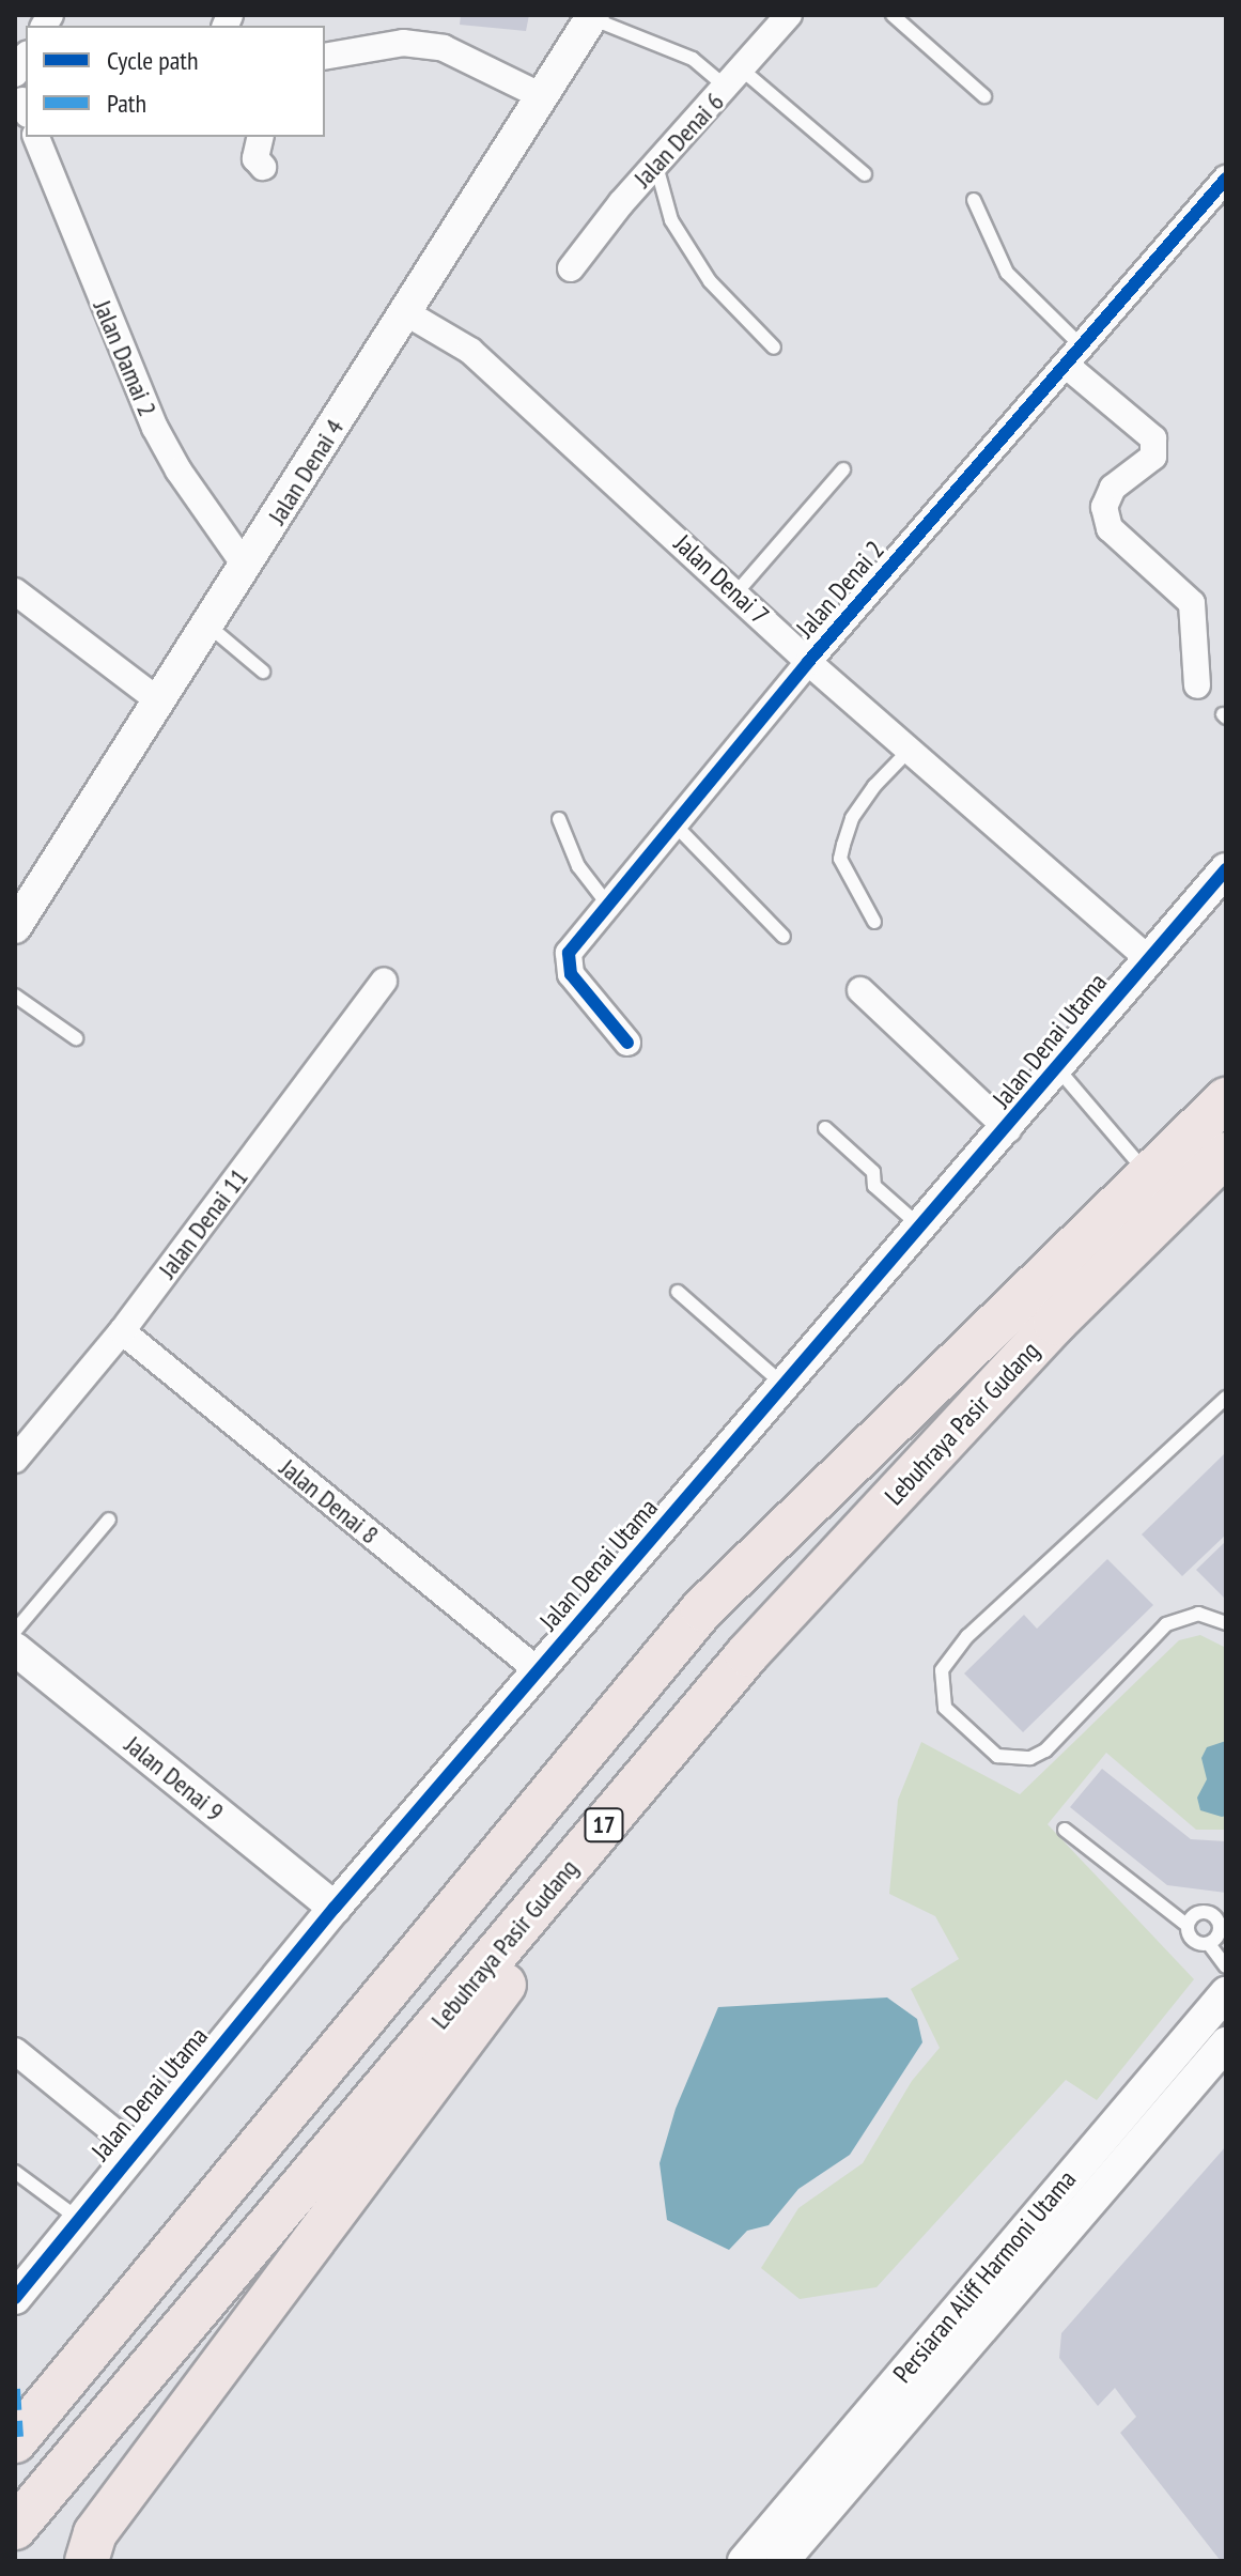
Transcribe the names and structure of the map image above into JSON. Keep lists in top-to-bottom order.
{
  "streets": {
    "highway": ["Lebuhraya Pasir Gudang", "17"],
    "street": [
      "Jalan Denai 6",
      "Jalan Damai 2",
      "Jalan Denai 4",
      "Jalan Denai 7",
      "Jalan Denai 2",
      "Jalan Denai Utama",
      "Jalan Denai 11",
      "Jalan Denai 8",
      "Jalan Denai 9",
      "Persiaran Aliff Harmoni Utama"
    ]
  },
  "crossings": [
    ["Jalan Damai 2", "Jalan Denai 4"],
    ["Jalan Denai 4", "Jalan Denai 7"],
    ["Jalan Denai 7", "Jalan Denai 2"],
    ["Jalan Denai 7", "Jalan Denai Utama"],
    ["Jalan Denai Utama", "Jalan Denai 8"],
    ["Jalan Denai Utama", "Jalan Denai 9"],
    ["Jalan Denai 11", "Jalan Denai 8"]
  ],
  "legend": ["Cycle path", "Path"]
}
